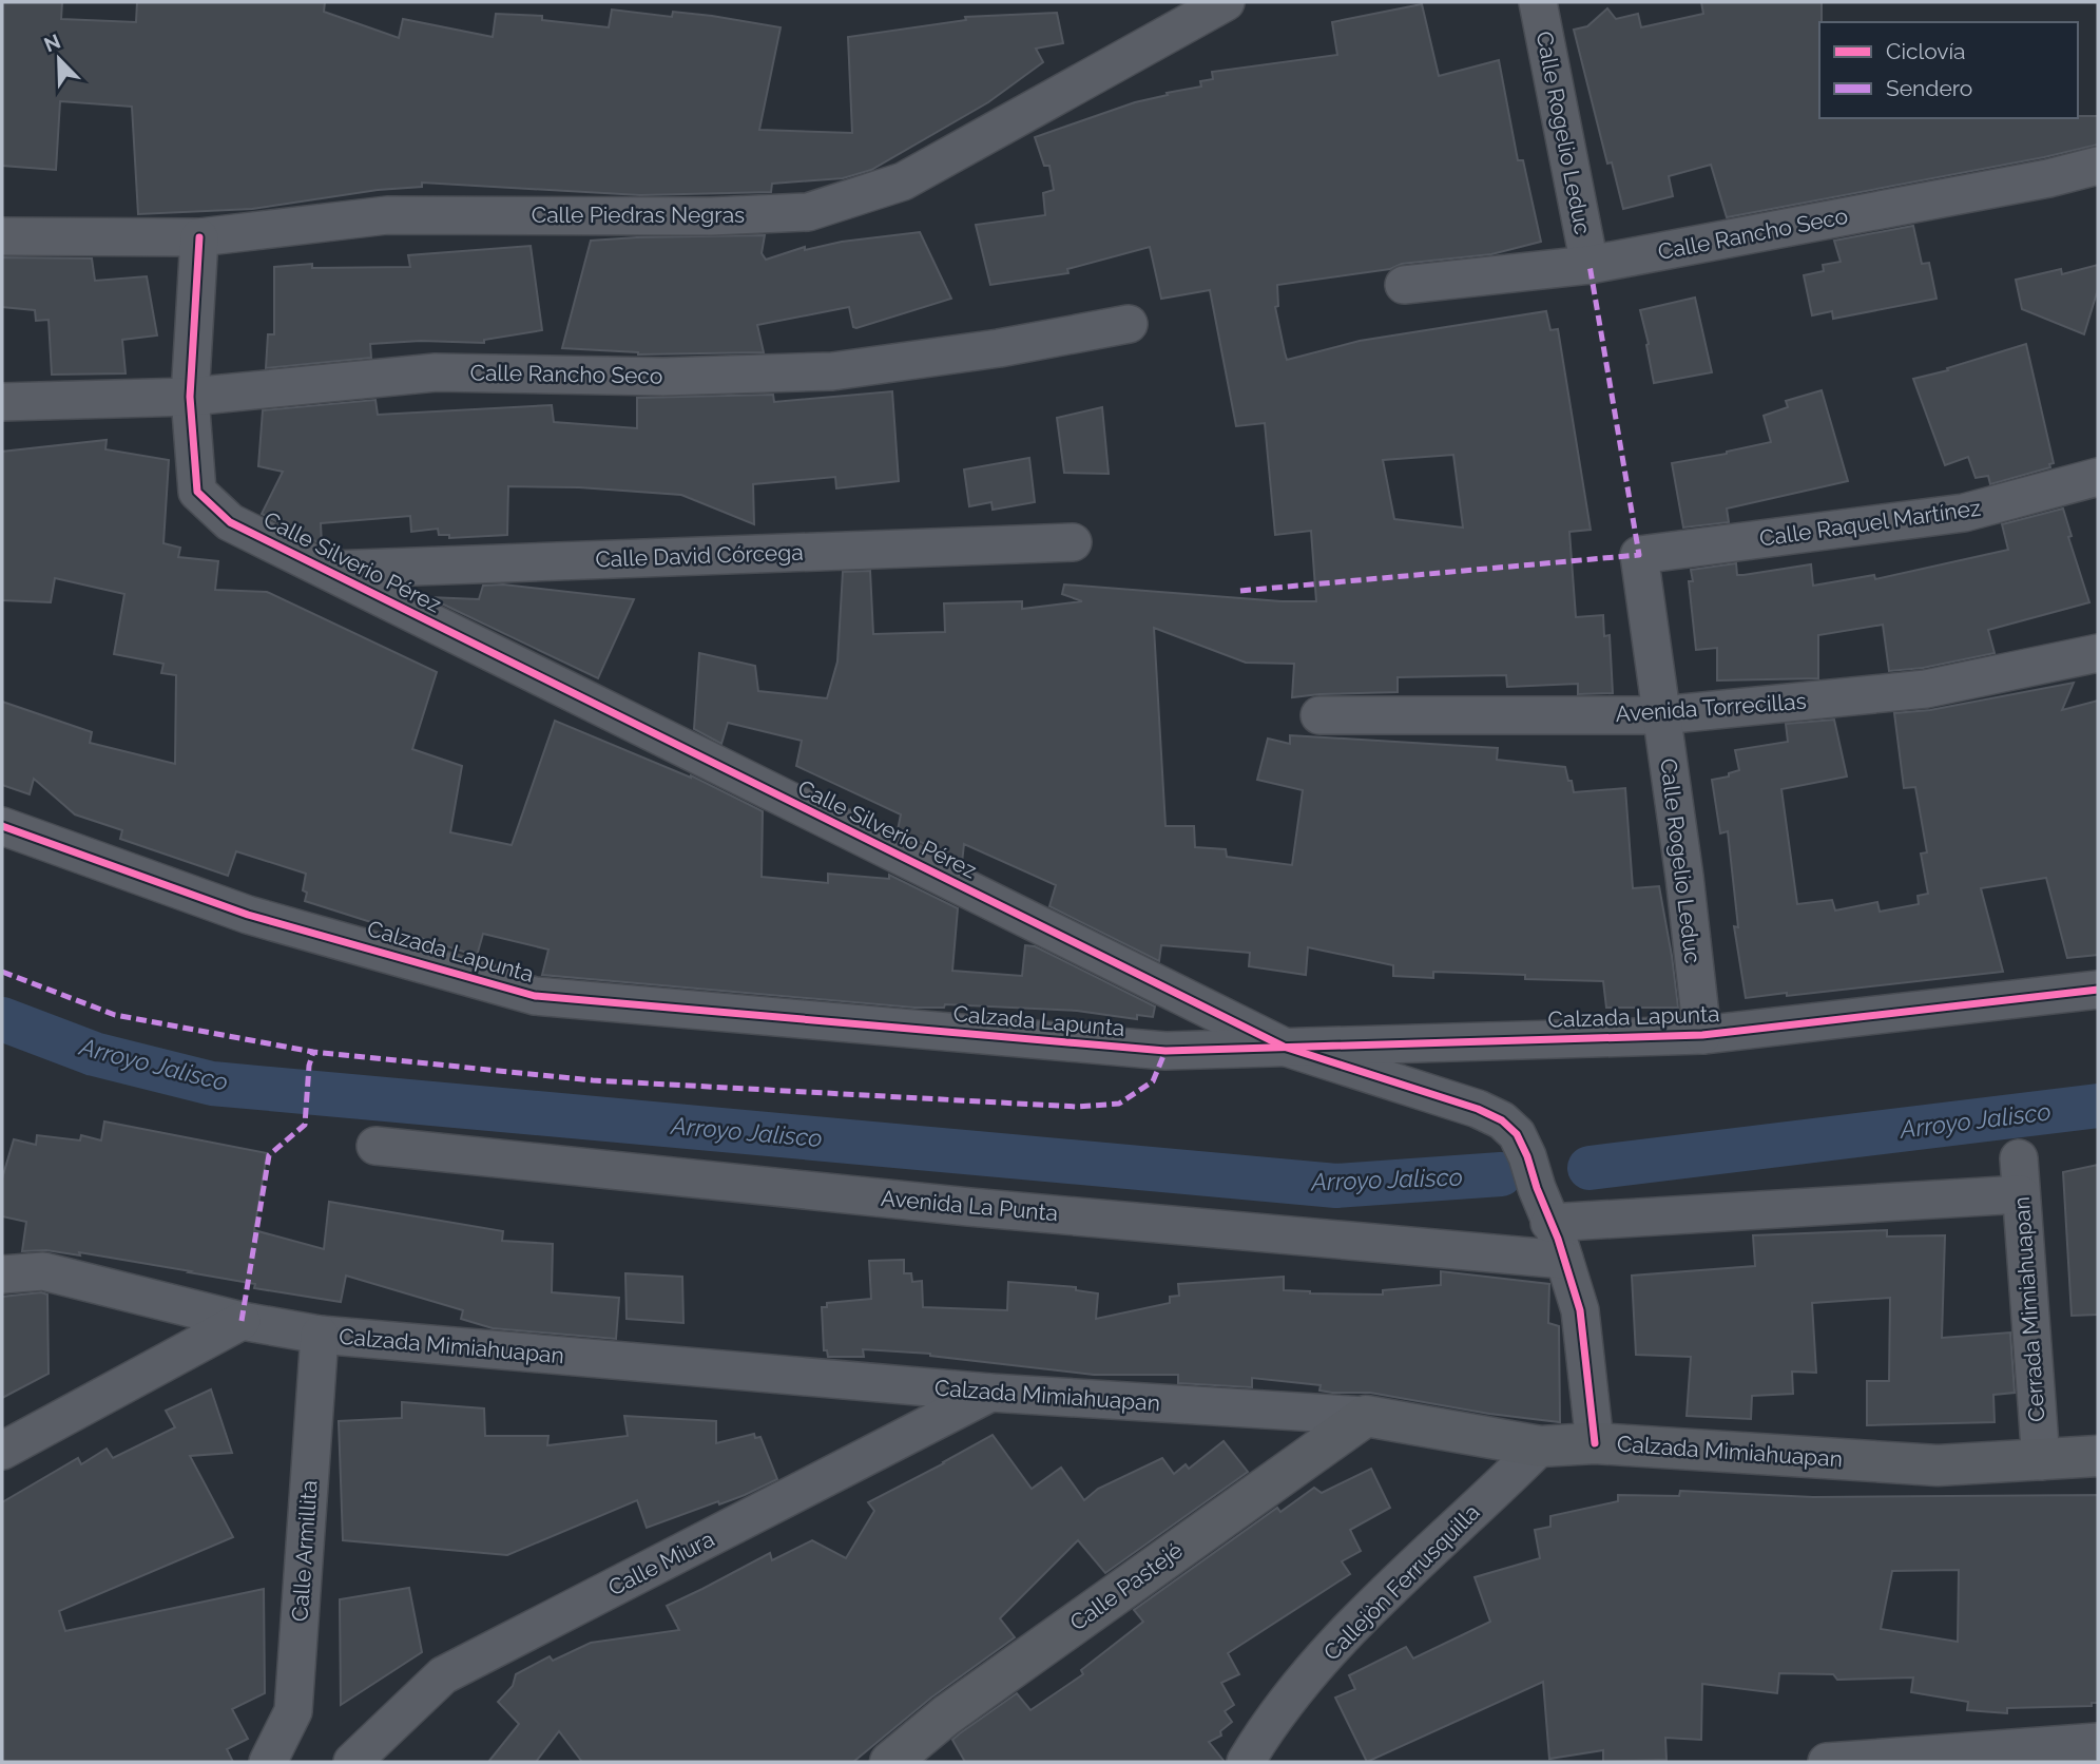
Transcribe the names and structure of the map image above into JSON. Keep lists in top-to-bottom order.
{
  "streets": {
    "main road": ["Calzada Mimiahuapan", "Calle Pastejé"],
    "street": [
      "Calle Rogelio Leduc",
      "Calle Piedras Negras",
      "Calle Rancho Seco",
      "Calle Raquel Martínez",
      "Calle David Córcega",
      "Calle Silverio Pérez",
      "Avenida Torrecillas",
      "Calzada Lapunta",
      "Avenida La Punta",
      "Cerrada Mimiahuapan",
      "Calle Armillita",
      "Calle Miura",
      "Callejòn Ferrusquilla"
    ]
  },
  "crossings": [
    ["Calle Rogelio Leduc", "Calle Rancho Seco"],
    ["Calle Rogelio Leduc", "Calle Raquel Martínez"],
    ["Calle Rogelio Leduc", "Avenida Torrecillas"],
    ["Calle Rogelio Leduc", "Calzada Lapunta"],
    ["Calle Piedras Negras", "Calle Silverio Pérez"],
    ["Calle Rancho Seco", "Calle Silverio Pérez"],
    ["Calle David Córcega", "Calle Silverio Pérez"],
    ["Calle Silverio Pérez", "Calzada Lapunta"],
    ["Calle Silverio Pérez", "Avenida La Punta"],
    ["Calle Silverio Pérez", "Calzada Mimiahuapan"],
    ["Cerrada Mimiahuapan", "Calzada Mimiahuapan"],
    ["Calzada Mimiahuapan", "Calle Armillita"],
    ["Calzada Mimiahuapan", "Calle Miura"],
    ["Calzada Mimiahuapan", "Callejòn Ferrusquilla"],
    ["Calzada Mimiahuapan", "Calle Pastejé"]
  ],
  "water": ["Arroyo Jalisco"],
  "legend": ["Ciclovía", "Sendero"],
  "north": "top left"
}
